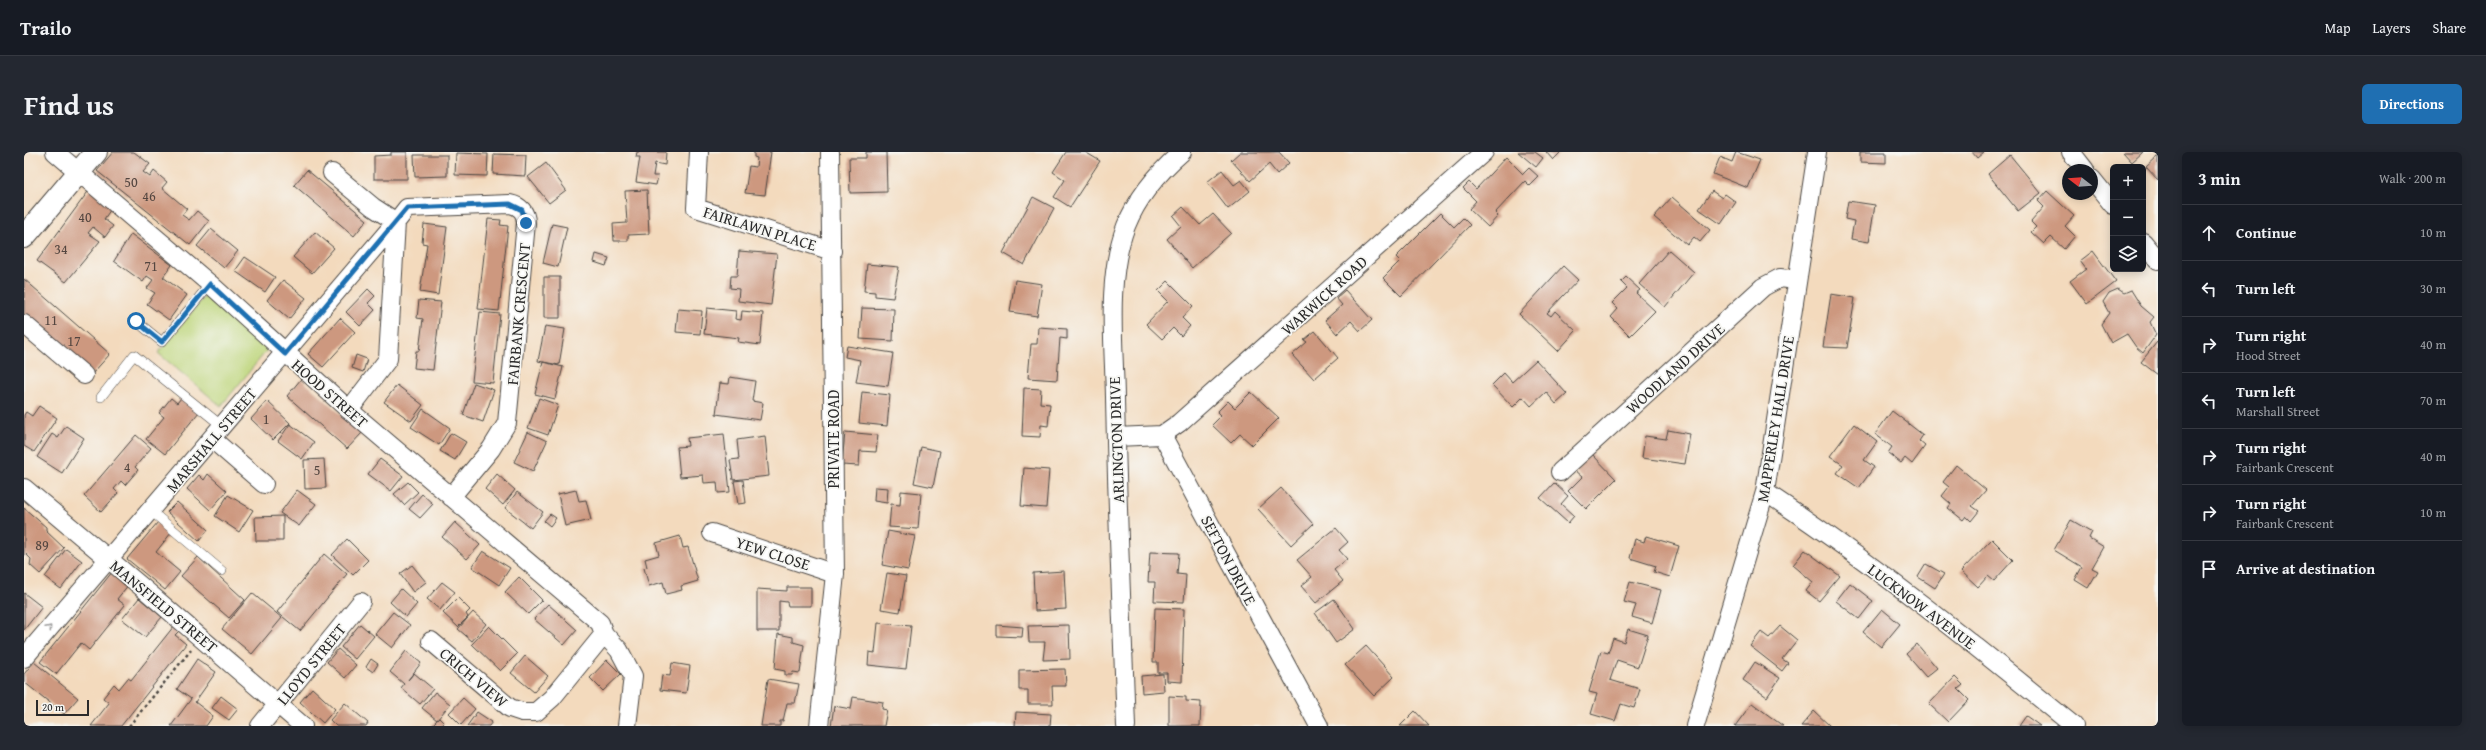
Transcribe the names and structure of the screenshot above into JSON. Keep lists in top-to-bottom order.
{
  "streets": {
    "street": [
      "FAIRLAWN PLACE",
      "WARWICK ROAD",
      "FAIRBANK CRESCENT",
      "WOODLAND DRIVE",
      "HOOD STREET",
      "MAPPERLEY HALL DRIVE",
      "PRIVATE ROAD",
      "MARSHALL STREET",
      "ARLINGTON DRIVE",
      "YEW CLOSE",
      "SEFTON DRIVE",
      "MANSFIELD STREET",
      "LUCKNOW AVENUE",
      "LLOYD STREET",
      "CRICH VIEW"
    ]
  },
  "crossings": [
    ["FAIRLAWN PLACE", "PRIVATE ROAD"],
    ["WARWICK ROAD", "SEFTON DRIVE"],
    ["FAIRBANK CRESCENT", "HOOD STREET"],
    ["FAIRBANK CRESCENT", "MARSHALL STREET"],
    ["WOODLAND DRIVE", "MAPPERLEY HALL DRIVE"],
    ["HOOD STREET", "MARSHALL STREET"],
    ["HOOD STREET", "CRICH VIEW"],
    ["MAPPERLEY HALL DRIVE", "LUCKNOW AVENUE"],
    ["PRIVATE ROAD", "YEW CLOSE"],
    ["MARSHALL STREET", "MANSFIELD STREET"],
    ["MANSFIELD STREET", "LLOYD STREET"]
  ],
  "house_numbers": [
    "50",
    "46",
    "40",
    "34",
    "71",
    "11",
    "17",
    "1",
    "4",
    "5",
    "89"
  ],
  "scale_bar": "20 m",
  "north": "left",
  "page": {
    "header": "Trailo",
    "nav": ["Map", "Layers", "Share"],
    "title": "Find us",
    "buttons": "Directions",
    "heading": ["3 min", "Walk · 200 m"],
    "map_buttons": ["+", "−"],
    "list": [
      ["Continue", "10 m"],
      ["Turn left", "30 m"],
      ["Turn right", "Hood Street", "40 m"],
      ["Turn left", "Marshall Street", "70 m"],
      ["Turn right", "Fairbank Crescent", "40 m"],
      ["Turn right", "Fairbank Crescent", "10 m"],
      "Arrive at destination"
    ],
    "scale": "20 m"
  }
}
